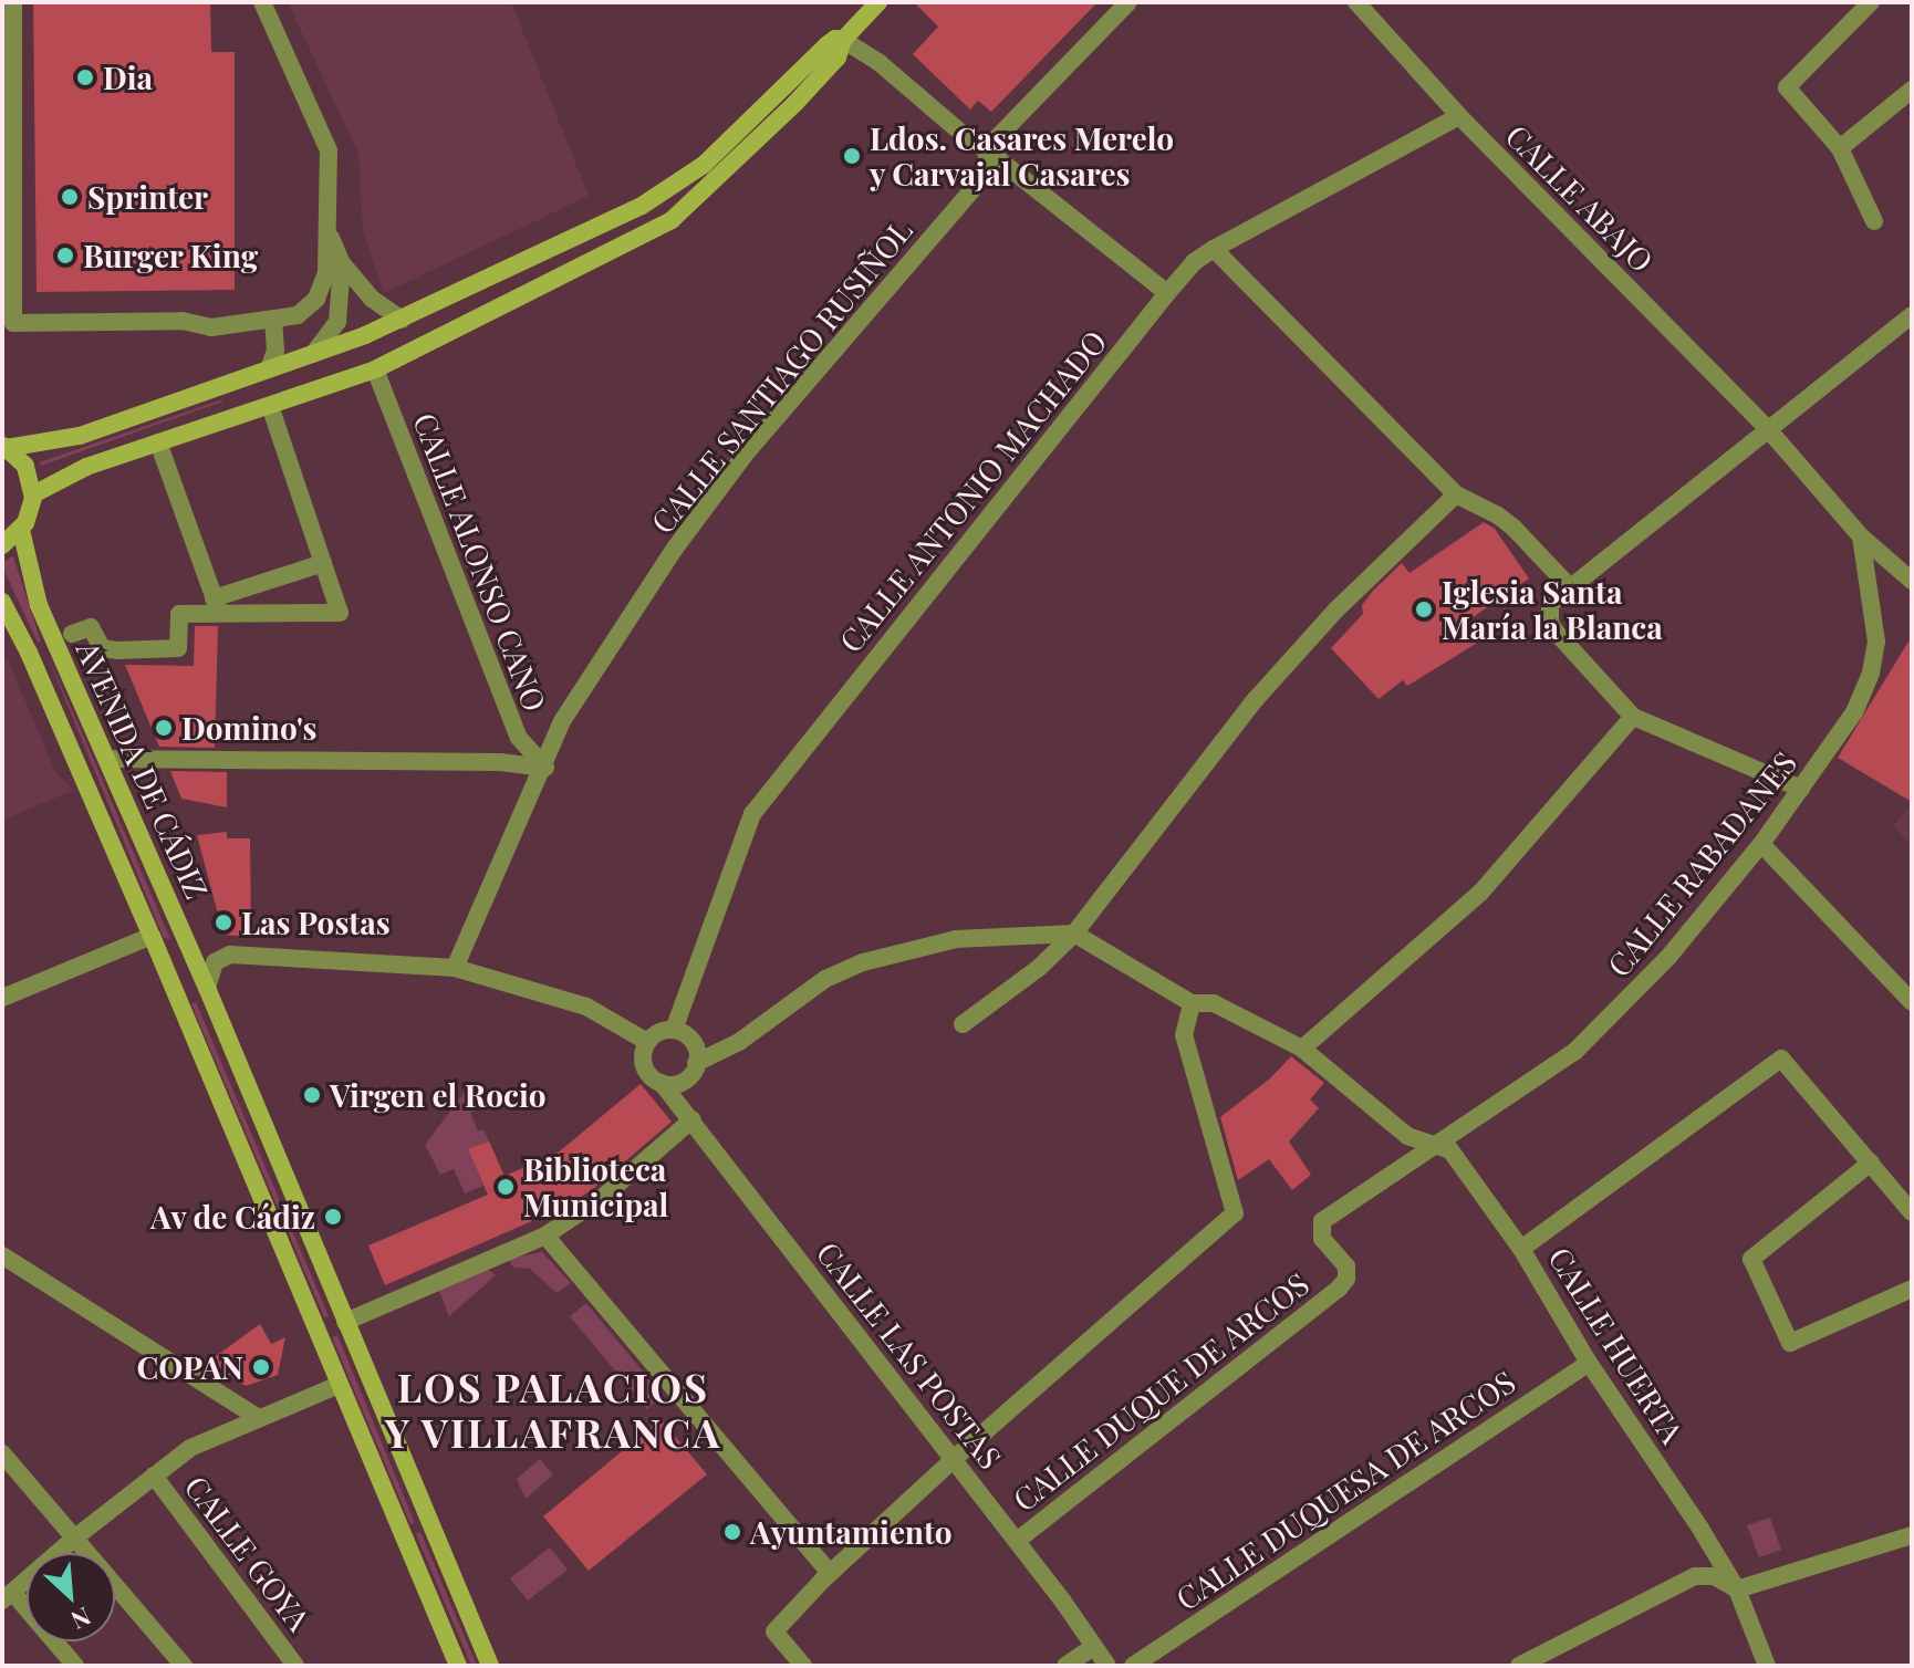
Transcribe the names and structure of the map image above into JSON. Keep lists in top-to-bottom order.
{
  "streets": {
    "main road": ["AVENIDA DE CÁDIZ"],
    "street": [
      "CALLE ABAJO",
      "CALLE SANTIAGO RUSIÑOL",
      "CALLE ANTONIO MACHADO",
      "CALLE ALONSO CANO",
      "CALLE RABADANES",
      "CALLE HUERTA",
      "CALLE LAS POSTAS",
      "CALLE DUQUE DE ARCOS",
      "CALLE DUQUESA DE ARCOS",
      "CALLE GOYA"
    ]
  },
  "crossings": [
    ["CALLE ABAJO", "CALLE ANTONIO MACHADO"],
    ["CALLE ABAJO", "CALLE RABADANES"],
    ["CALLE SANTIAGO RUSIÑOL", "CALLE ALONSO CANO"],
    ["CALLE ANTONIO MACHADO", "CALLE LAS POSTAS"],
    ["CALLE RABADANES", "CALLE HUERTA"],
    ["CALLE RABADANES", "CALLE DUQUE DE ARCOS"],
    ["CALLE HUERTA", "CALLE DUQUE DE ARCOS"],
    ["CALLE HUERTA", "CALLE DUQUESA DE ARCOS"],
    ["CALLE LAS POSTAS", "CALLE DUQUE DE ARCOS"]
  ],
  "districts": ["LOS PALACIOS Y VILLAFRANCA"],
  "places": [
    "Dia",
    "Ldos. Casares Merelo y Carvajal Casares",
    "Sprinter",
    "Burger King",
    "Iglesia Santa María la Blanca",
    "Domino's",
    "Las Postas",
    "Virgen el Rocio",
    "Biblioteca Municipal",
    "Av de Cádiz",
    "COPAN",
    "Ayuntamiento"
  ],
  "north": "bottom right"
}
